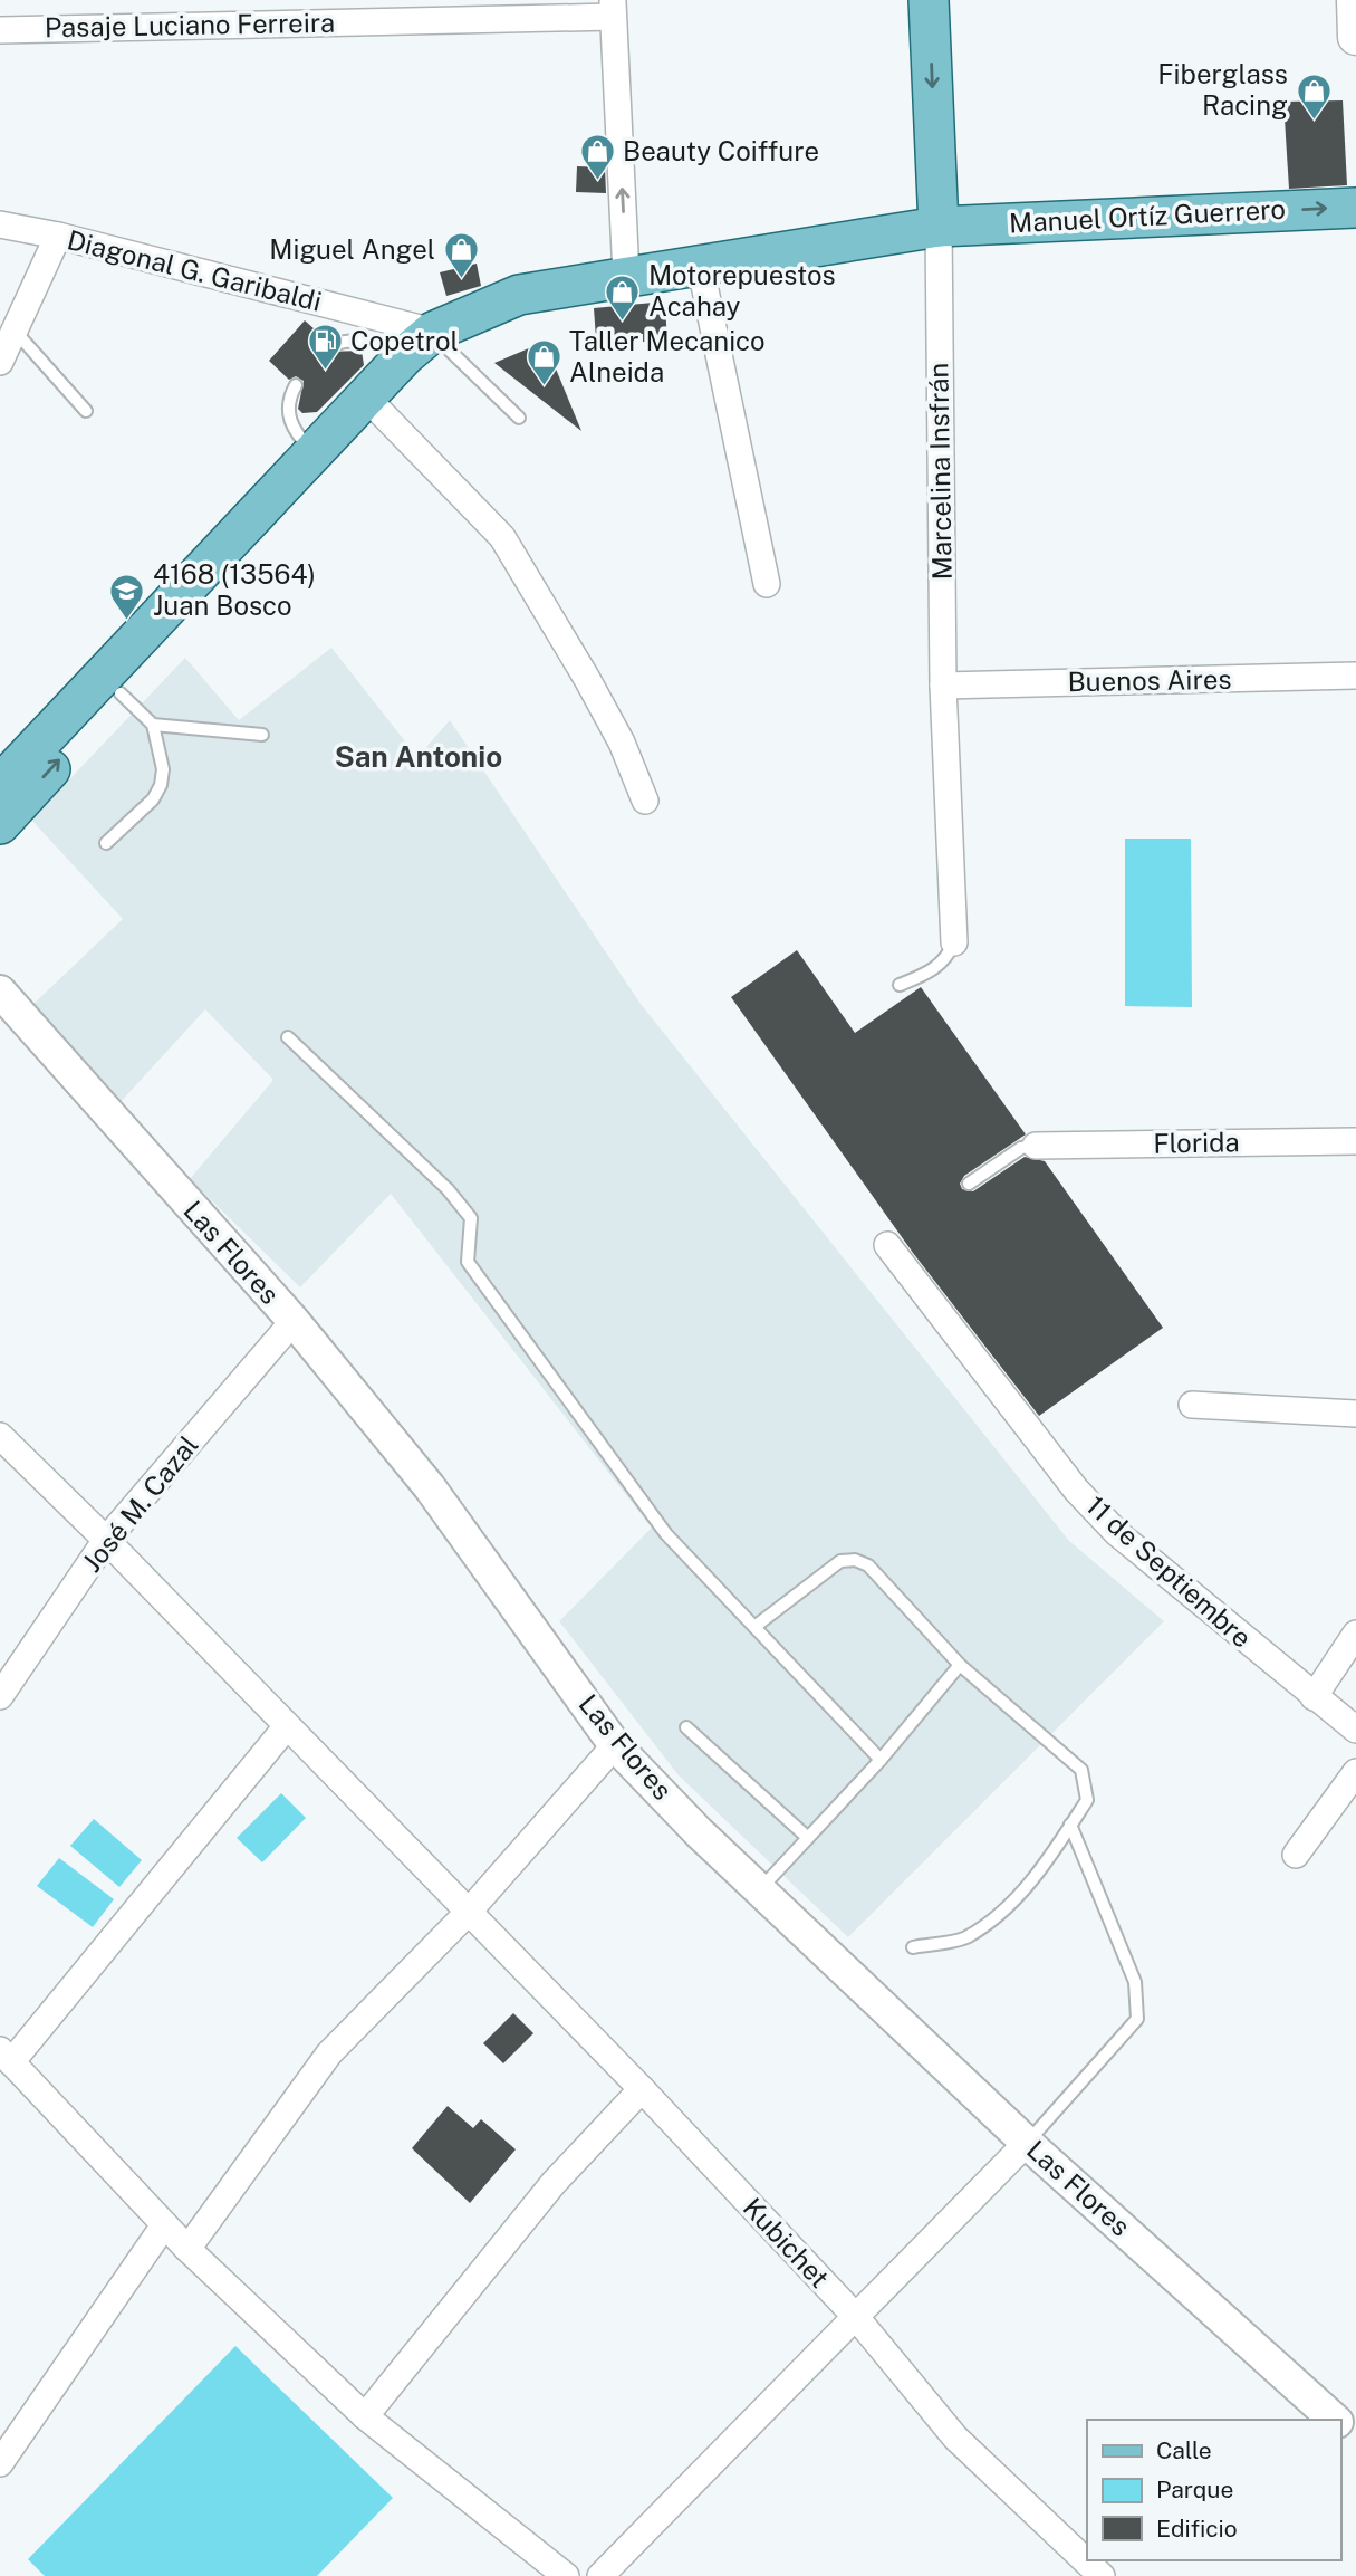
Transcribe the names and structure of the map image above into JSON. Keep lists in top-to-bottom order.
{
  "streets": {
    "main road": ["Manuel Ortíz Guerrero", "Marcelina Insfrán"],
    "street": [
      "Pasaje Luciano Ferreira",
      "Diagonal G. Garibaldi",
      "Buenos Aires",
      "Florida",
      "Las Flores",
      "José M. Cazal",
      "11 de Septiembre",
      "Kubichet"
    ]
  },
  "crossings": [
    ["Manuel Ortíz Guerrero", "Diagonal G. Garibaldi"],
    ["Manuel Ortíz Guerrero", "Marcelina Insfrán"],
    ["Marcelina Insfrán", "Buenos Aires"],
    ["Las Flores", "José M. Cazal"],
    ["José M. Cazal", "Kubichet"]
  ],
  "one_way": ["Manuel Ortíz Guerrero"],
  "districts": ["San Antonio"],
  "places": {
    "shop": [
      "Fiberglass Racing",
      "Beauty Coiffure",
      "Miguel Angel",
      "Motorepuestos Acahay",
      "Taller Mecanico Alneida"
    ],
    "fuel station": ["Copetrol"],
    "school or university": ["4168 (13564) Juan Bosco"]
  },
  "legend": ["Calle", "Parque", "Edificio"]
}
